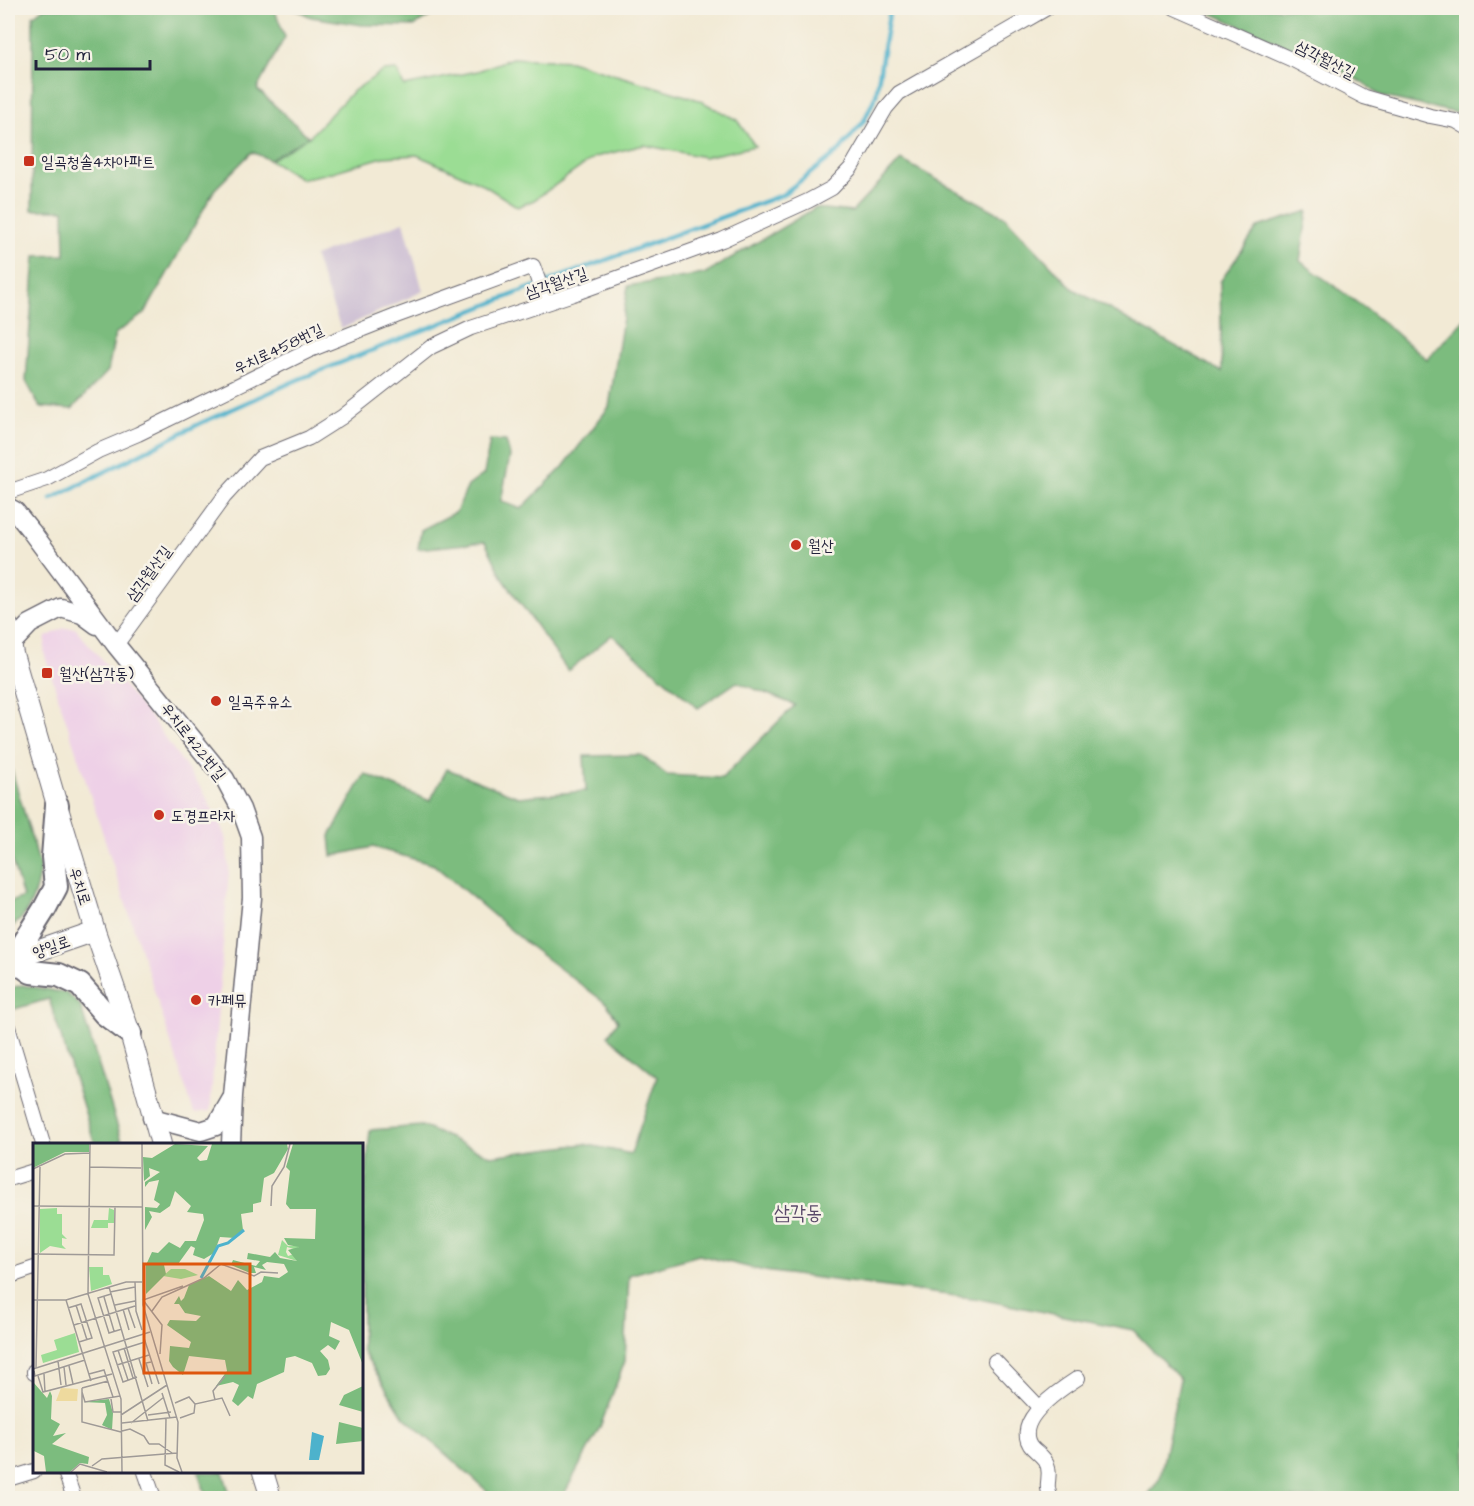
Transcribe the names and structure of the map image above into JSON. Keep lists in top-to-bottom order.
{
  "streets": {
    "main road": ["우치로", "양일로"],
    "street": ["삼각월산길", "우치로458번길", "우치로422번길"]
  },
  "crossings": [
    ["삼각월산길", "우치로458번길"],
    ["삼각월산길", "우치로422번길"],
    ["우치로", "양일로"]
  ],
  "districts": ["삼각동"],
  "places": {
    "transit": ["일곡청솔4차아파트", "월산(삼각동)"],
    "other": [
      "월산",
      "일곡주유소",
      "도경프라자",
      "카페뮤"
    ]
  },
  "scale_bar": "50 m"
}
